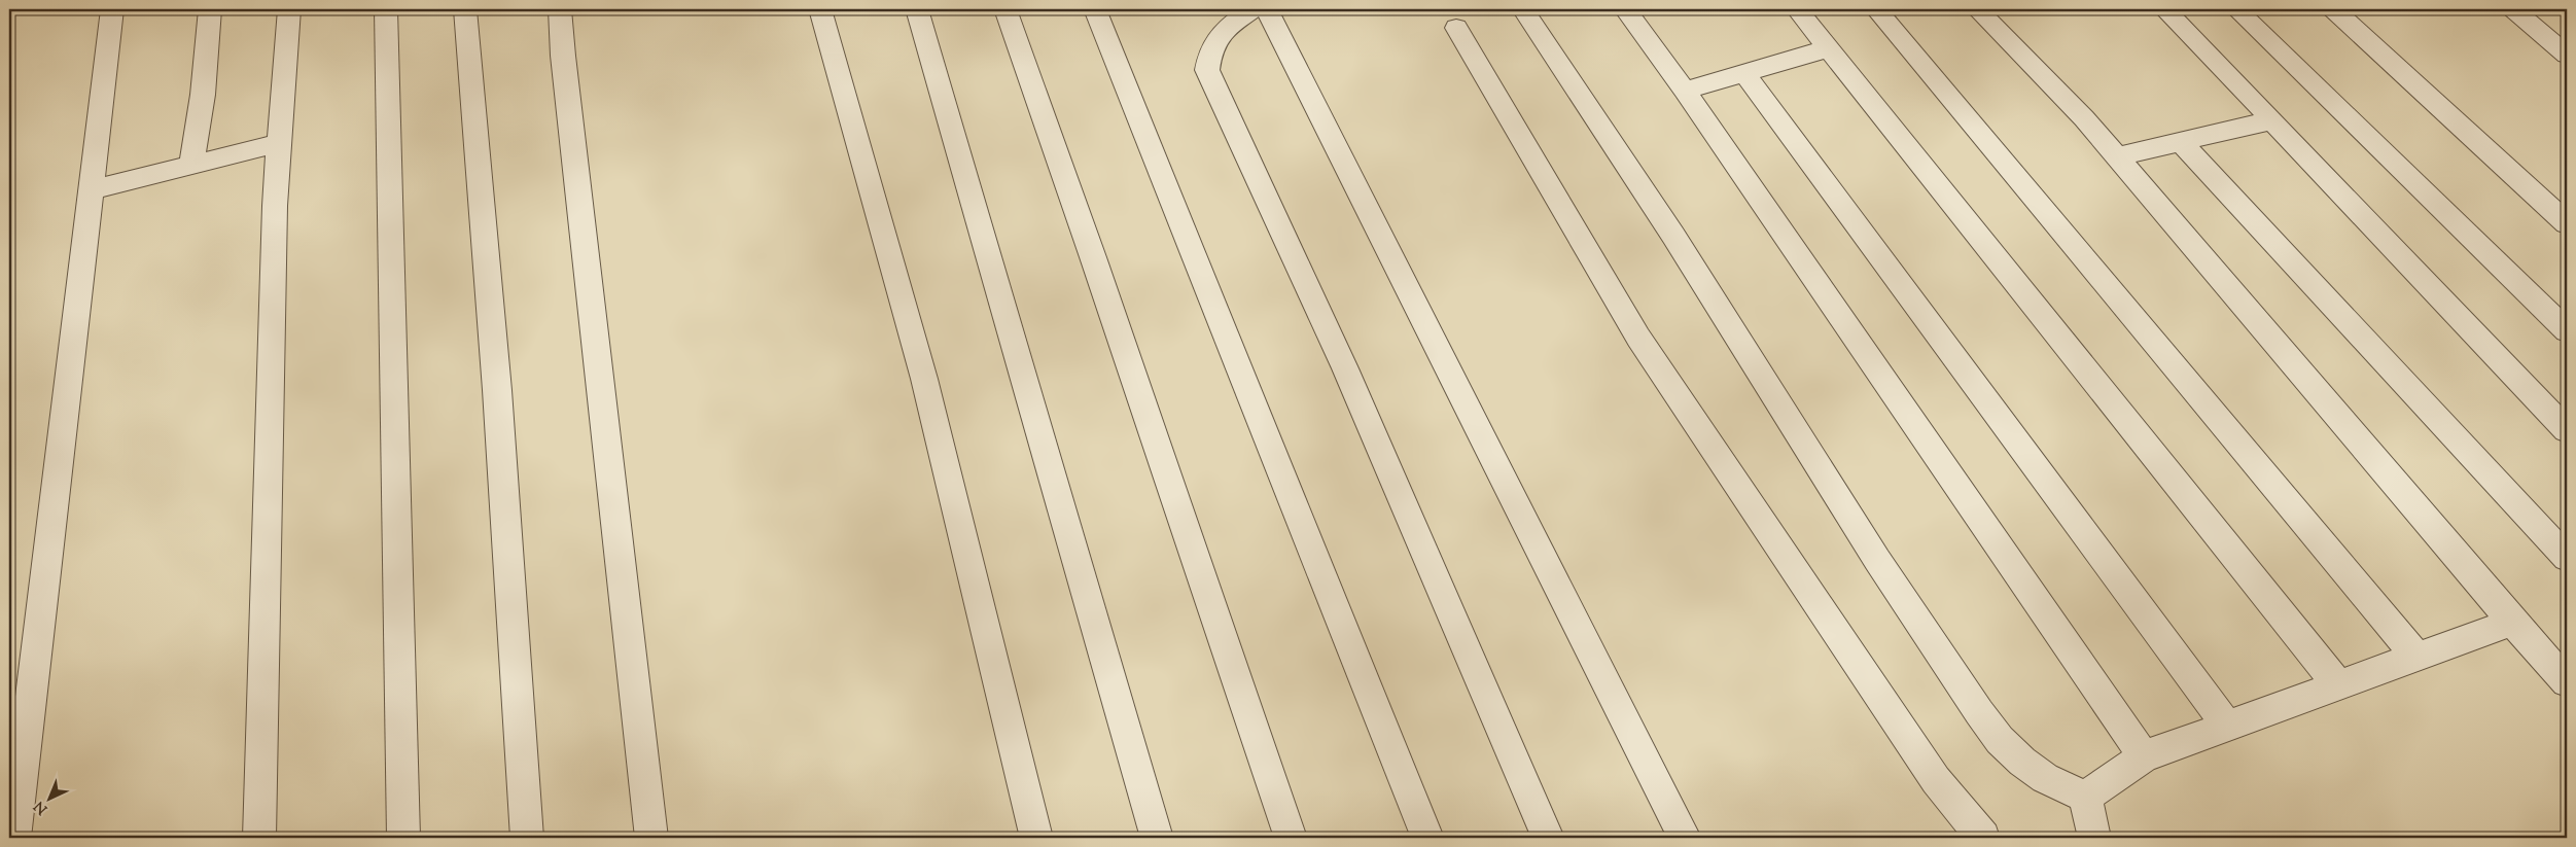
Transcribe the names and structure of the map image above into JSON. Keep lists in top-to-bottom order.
{
  "north": "bottom left"
}
